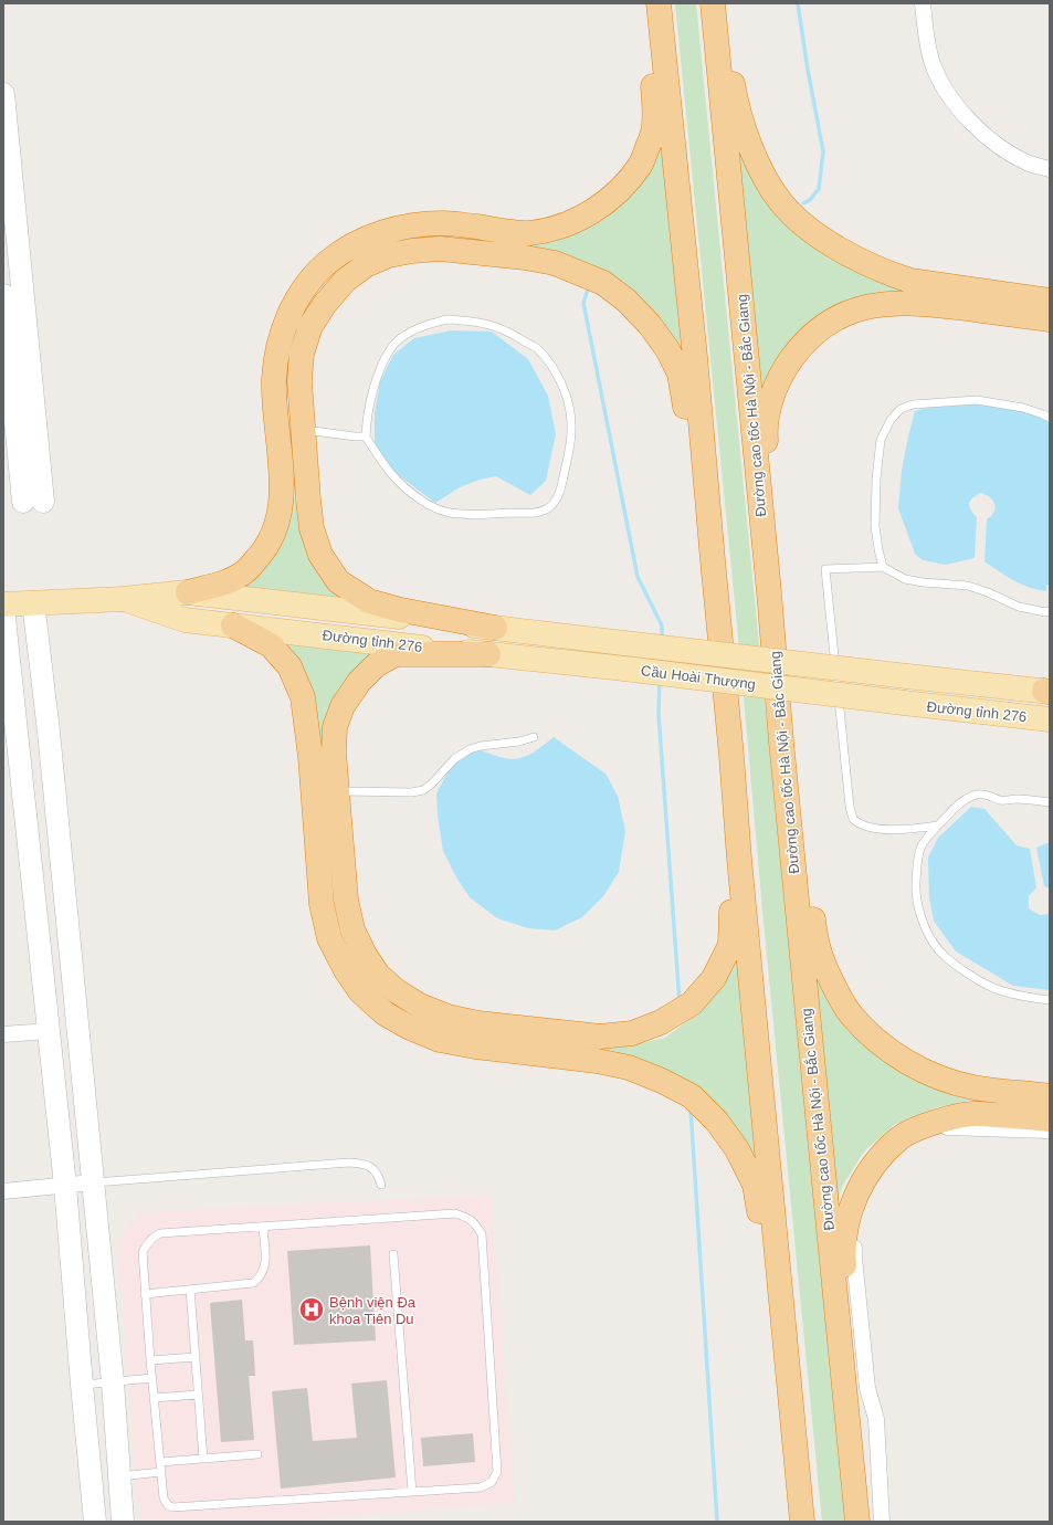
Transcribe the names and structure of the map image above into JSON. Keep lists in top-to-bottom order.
{
  "streets": {
    "highway": ["Đường cao tốc Hà Nội - Bắc Giang"],
    "main road": ["Đường tỉnh 276", "Cầu Hoài Thượng"]
  },
  "crossings": [
    ["Đường tỉnh 276", "Cầu Hoài Thượng"]
  ],
  "places": {
    "hospital": ["Bệnh viện Đa khoa Tiên Du"]
  }
}
